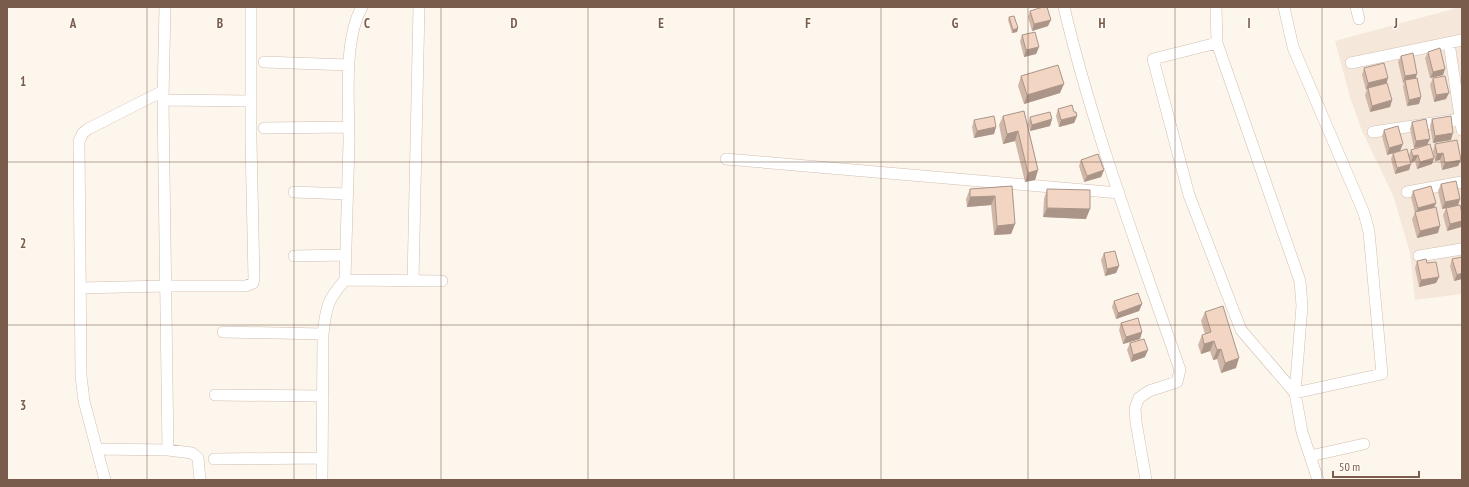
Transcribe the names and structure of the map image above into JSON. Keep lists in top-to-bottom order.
{
  "scale_bar": "50 m",
  "grid": {
    "columns": [
      "A",
      "B",
      "C",
      "D",
      "E",
      "F",
      "G",
      "H",
      "I",
      "J"
    ],
    "rows": ["1", "2", "3"]
  }
}
